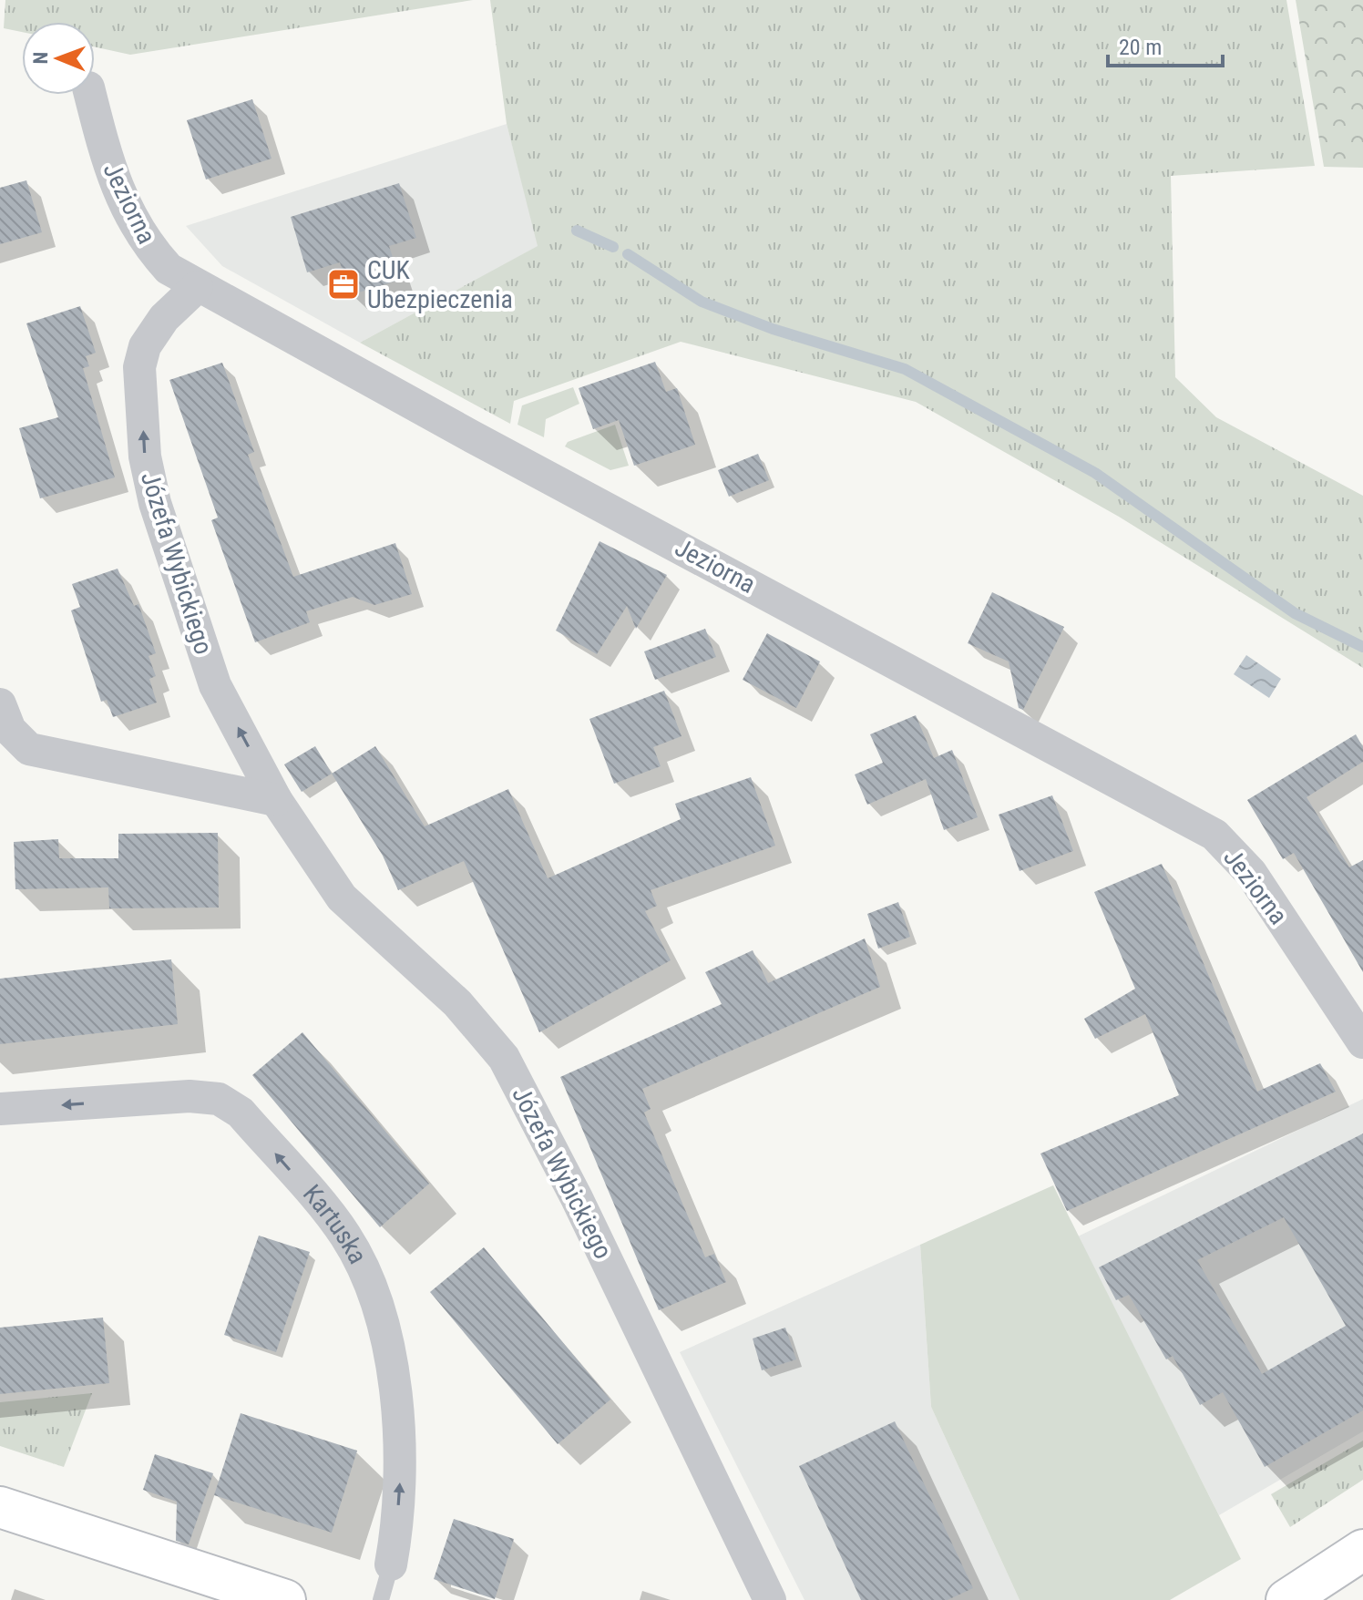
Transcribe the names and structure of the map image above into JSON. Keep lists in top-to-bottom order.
{
  "streets": {
    "street": ["Jeziorna", "Józefa Wybickiego", "Kartuska"]
  },
  "crossings": [
    ["Jeziorna", "Józefa Wybickiego"]
  ],
  "one_way": ["Kartuska"],
  "places": {
    "office": ["CUK Ubezpieczenia"]
  },
  "scale_bar": "20 m",
  "north": "left"
}
